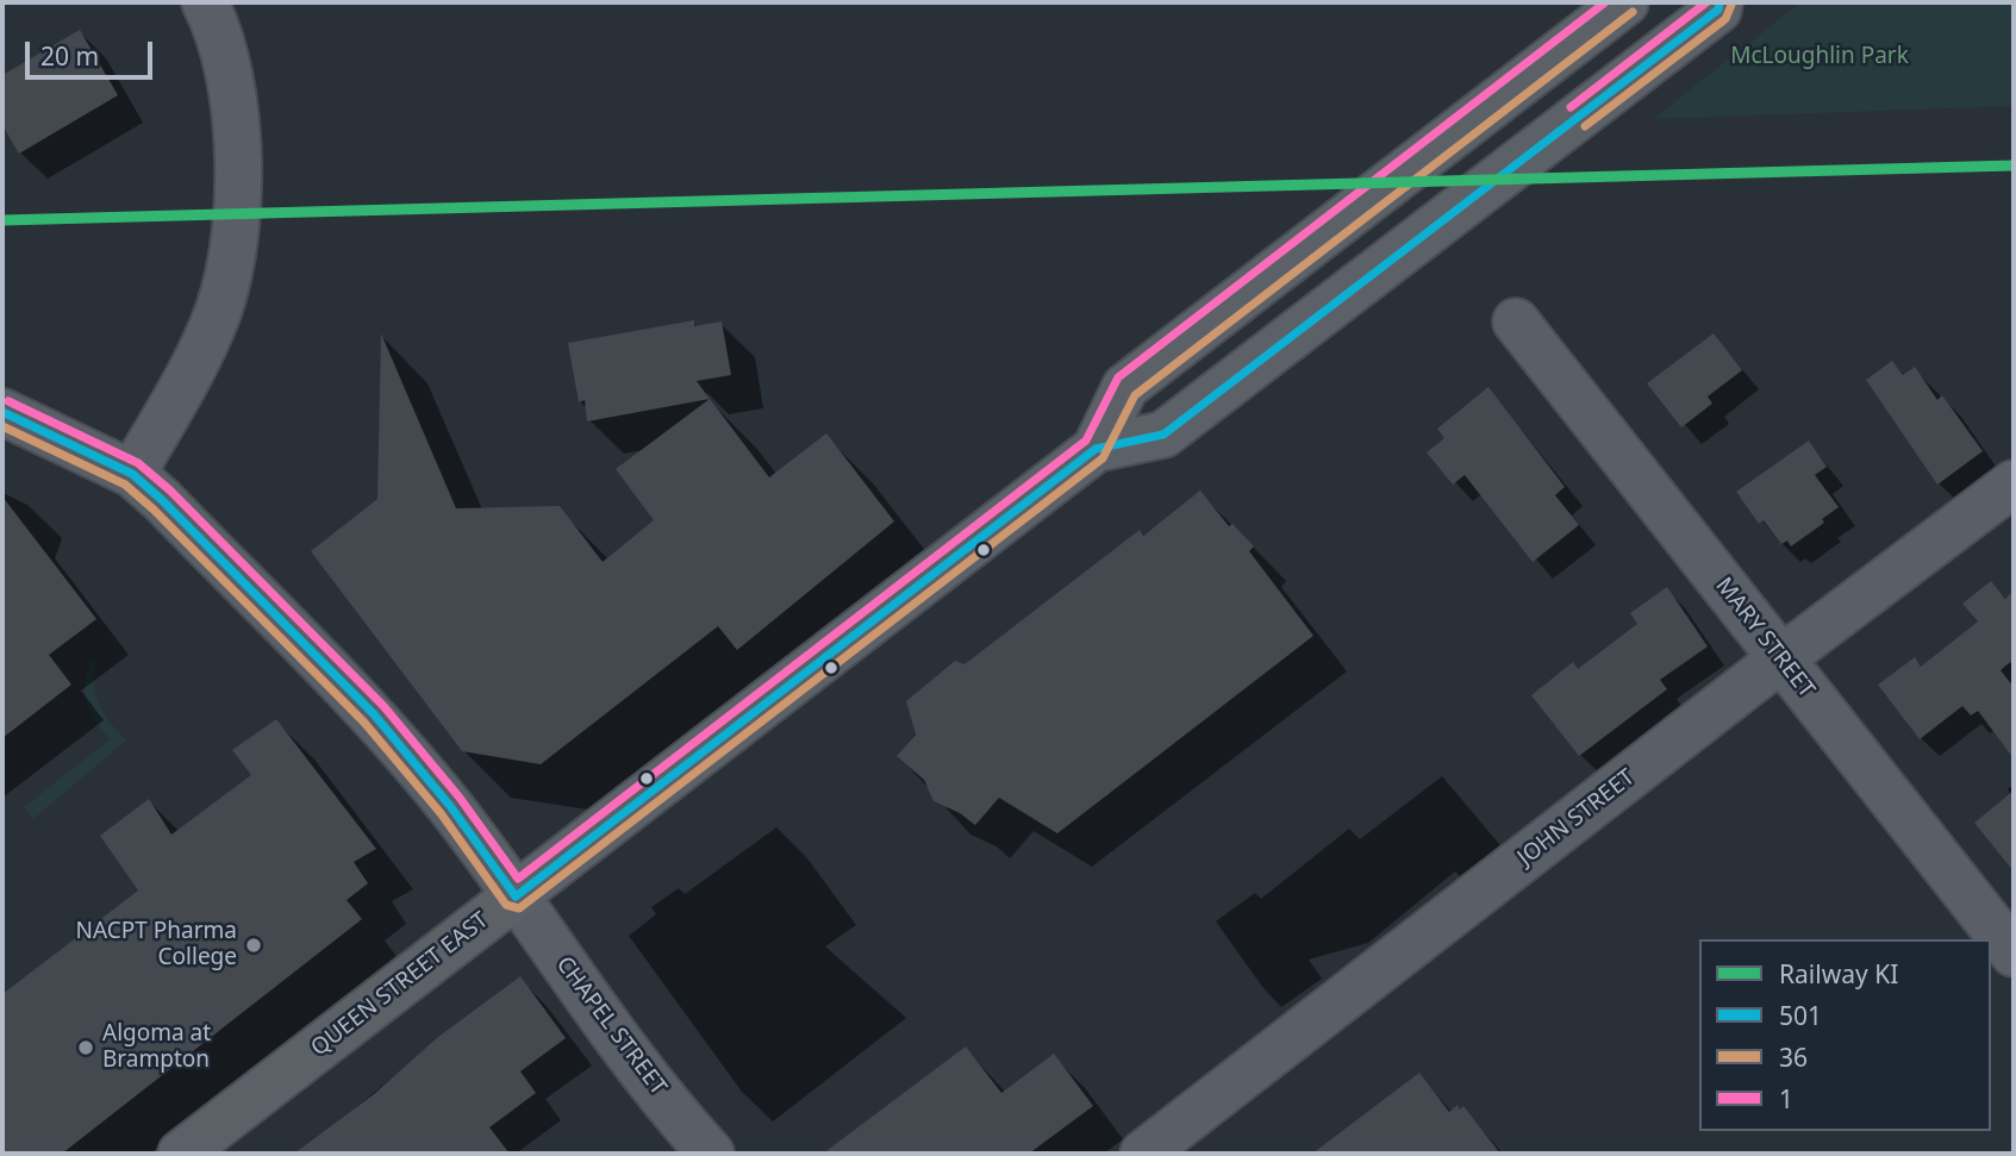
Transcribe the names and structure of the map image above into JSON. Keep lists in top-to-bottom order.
{
  "streets": {
    "main road": ["QUEEN STREET EAST"],
    "street": ["MARY STREET", "JOHN STREET", "CHAPEL STREET"]
  },
  "crossings": [
    ["MARY STREET", "JOHN STREET"],
    ["QUEEN STREET EAST", "CHAPEL STREET"]
  ],
  "parks": ["McLoughlin Park"],
  "places": ["NACPT Pharma College", "Algoma at Brampton"],
  "lines": [
    "transit line 501",
    "transit line 1",
    "transit line 36",
    "rail line KI"
  ],
  "legend": [
    "Railway KI",
    "501",
    "36",
    "1"
  ],
  "scale_bar": "20 m"
}
